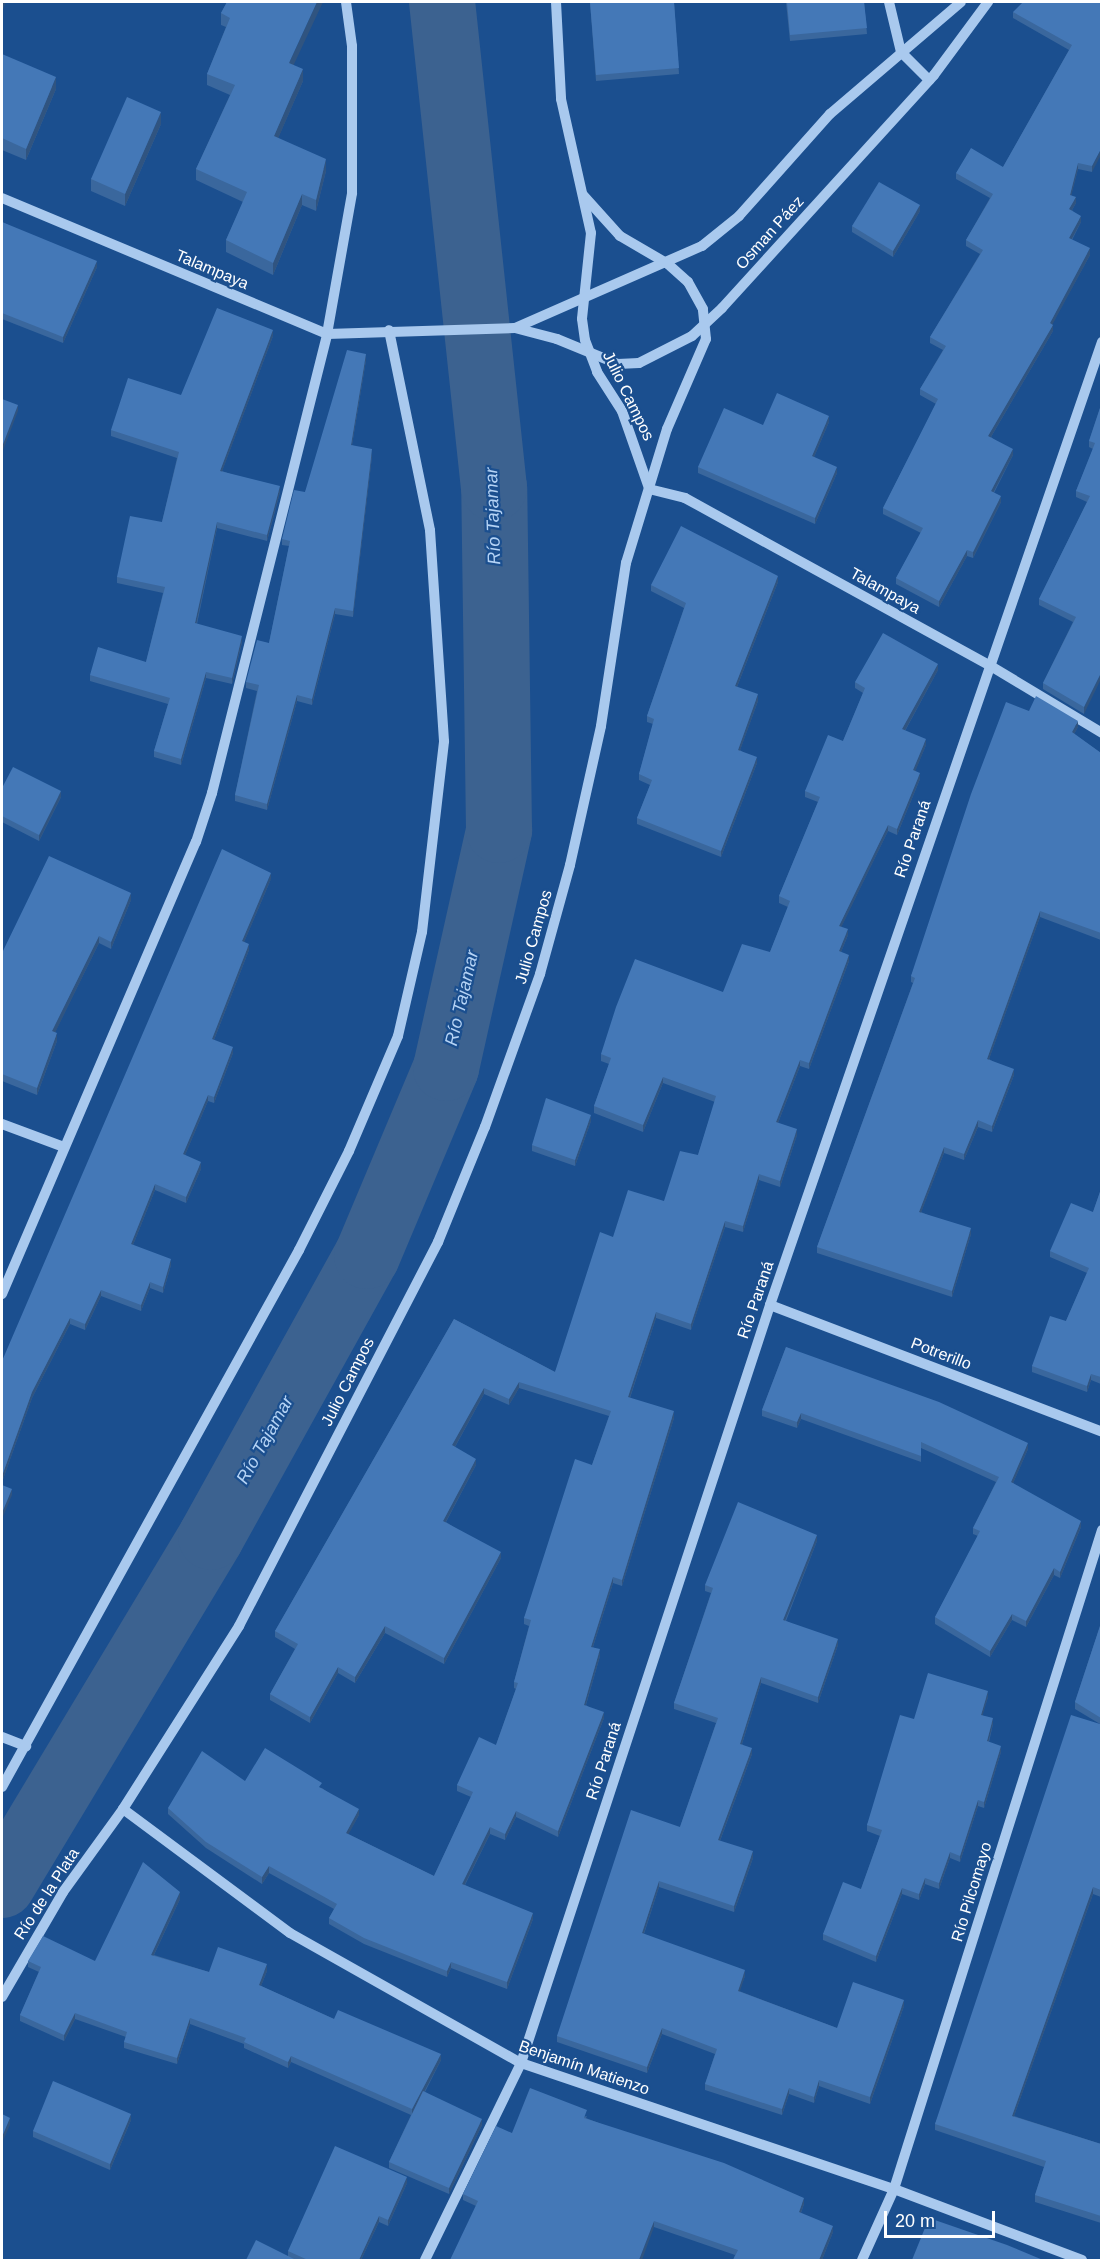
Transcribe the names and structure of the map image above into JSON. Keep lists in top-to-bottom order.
{
  "streets": {
    "street": [
      "Osman Páez",
      "Talampaya",
      "Julio Campos",
      "Río Paraná",
      "Potrerillo",
      "Río Pilcomayo",
      "Río de la Plata",
      "Benjamín Matienzo"
    ]
  },
  "crossings": [
    ["Osman Páez", "Talampaya"],
    ["Osman Páez", "Julio Campos"],
    ["Talampaya", "Julio Campos"],
    ["Talampaya", "Río Paraná"],
    ["Julio Campos", "Río de la Plata"],
    ["Julio Campos", "Benjamín Matienzo"],
    ["Río Paraná", "Potrerillo"],
    ["Río Paraná", "Benjamín Matienzo"],
    ["Río Pilcomayo", "Benjamín Matienzo"],
    ["Río de la Plata", "Benjamín Matienzo"]
  ],
  "water": ["Río Tajamar"],
  "scale_bar": "20 m"
}
